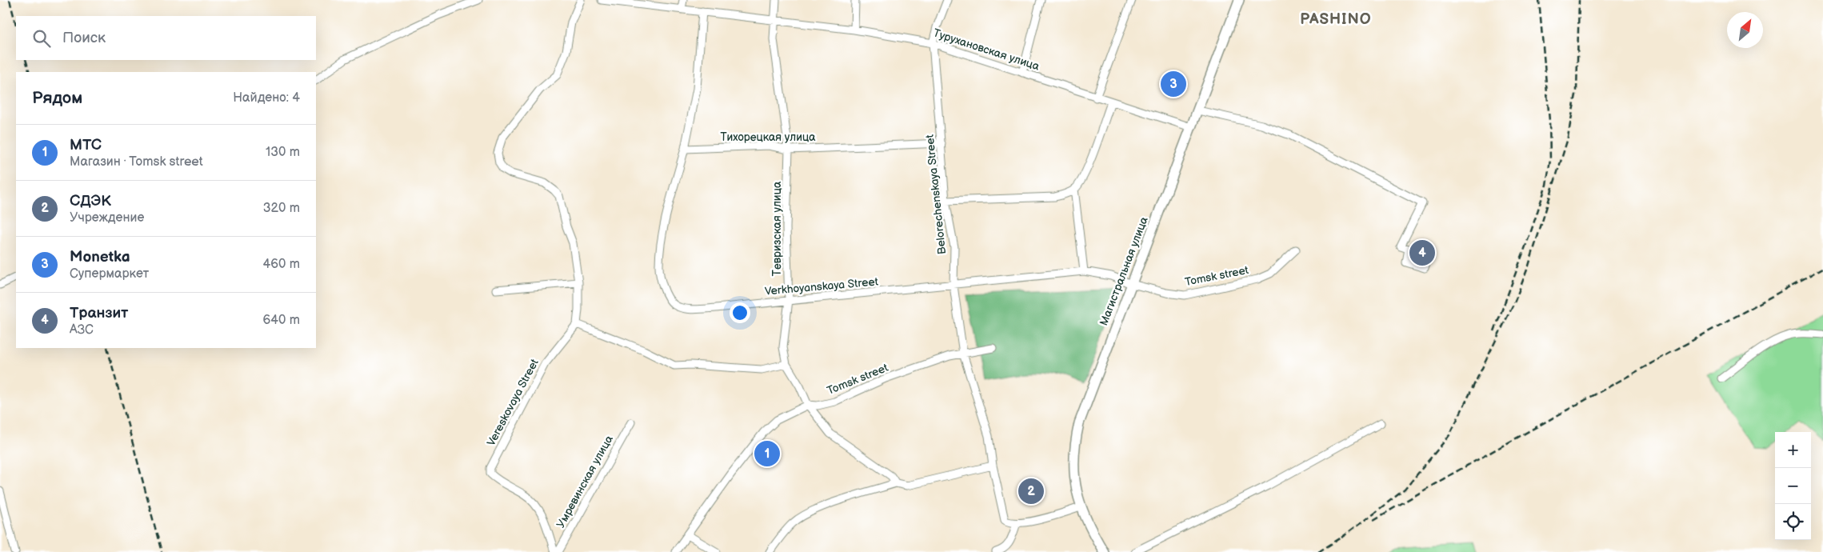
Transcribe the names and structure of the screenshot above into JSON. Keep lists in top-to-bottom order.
{
  "streets": {
    "main road": ["Магистральная улица"],
    "street": [
      "Турухановская улица",
      "Тихорецкая улица",
      "Belorechenskaya Street",
      "Тевризская улица",
      "Tomsk street",
      "Verkhoyanskaya Street",
      "Vereskovaya Street",
      "Умревинская улица"
    ]
  },
  "crossings": [
    ["Турухановская улица", "Belorechenskaya Street"],
    ["Турухановская улица", "Тевризская улица"],
    ["Турухановская улица", "Магистральная улица"],
    ["Тихорецкая улица", "Belorechenskaya Street"],
    ["Тихорецкая улица", "Тевризская улица"],
    ["Тихорецкая улица", "Verkhoyanskaya Street"],
    ["Belorechenskaya Street", "Tomsk street"],
    ["Belorechenskaya Street", "Verkhoyanskaya Street"],
    ["Тевризская улица", "Tomsk street"],
    ["Тевризская улица", "Verkhoyanskaya Street"],
    ["Магистральная улица", "Tomsk street"],
    ["Магистральная улица", "Verkhoyanskaya Street"],
    ["Tomsk street", "Verkhoyanskaya Street"]
  ],
  "districts": ["PASHINO"],
  "north": "top right",
  "page": {
    "search": "Поиск",
    "pins": [
      "3",
      "4",
      "1",
      "2"
    ],
    "heading": ["Рядом", "Найдено: 4"],
    "list": [
      {
        "mark": "1",
        "name": "МТС",
        "note": "Магазин · Tomsk street",
        "value": "130 m"
      },
      {
        "mark": "2",
        "name": "СДЭК",
        "note": "Учреждение",
        "value": "320 m"
      },
      {
        "mark": "3",
        "name": "Monetka",
        "note": "Супермаркет",
        "value": "460 m"
      },
      {
        "mark": "4",
        "name": "Транзит",
        "note": "АЗС",
        "value": "640 m"
      }
    ],
    "map_buttons": ["+", "−"]
  }
}
